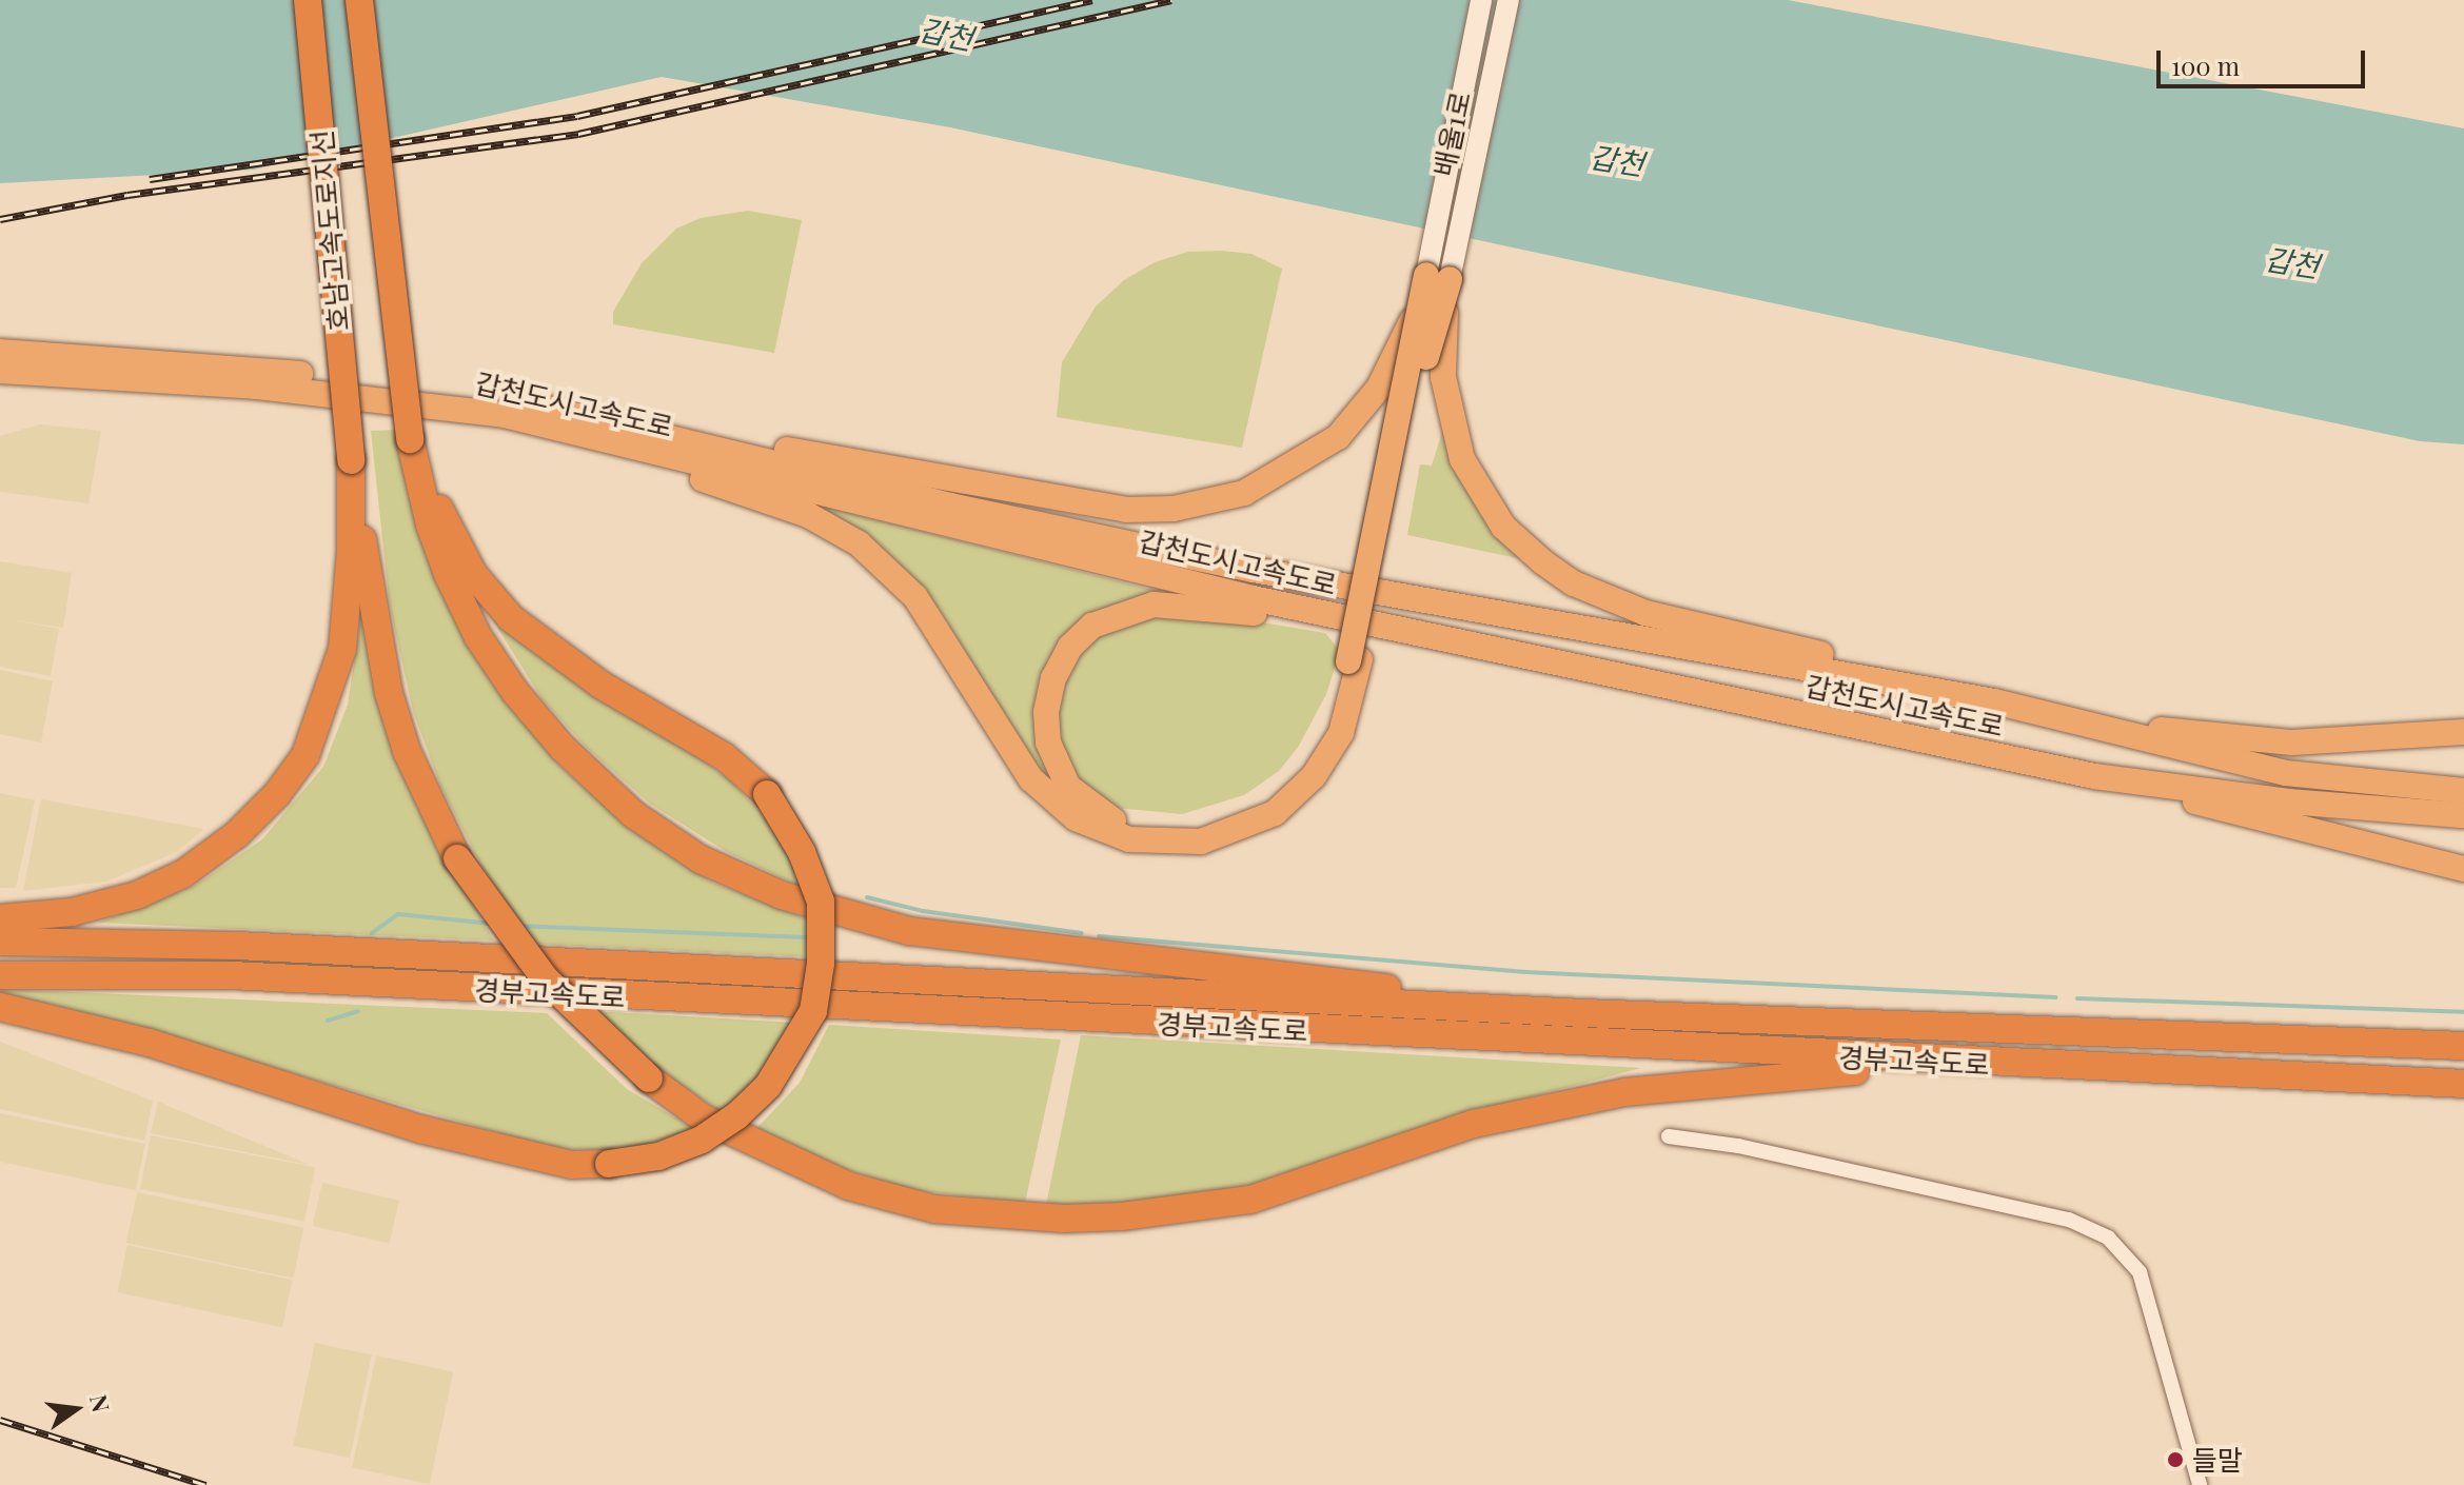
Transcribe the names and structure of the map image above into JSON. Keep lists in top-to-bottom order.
{
  "streets": {
    "highway": ["호남고속도로지선", "갑천도시고속도로", "경부고속도로"],
    "main road": ["배울1로"]
  },
  "water": ["갑천"],
  "places": ["들말"],
  "scale_bar": "100 m",
  "north": "right"
}
